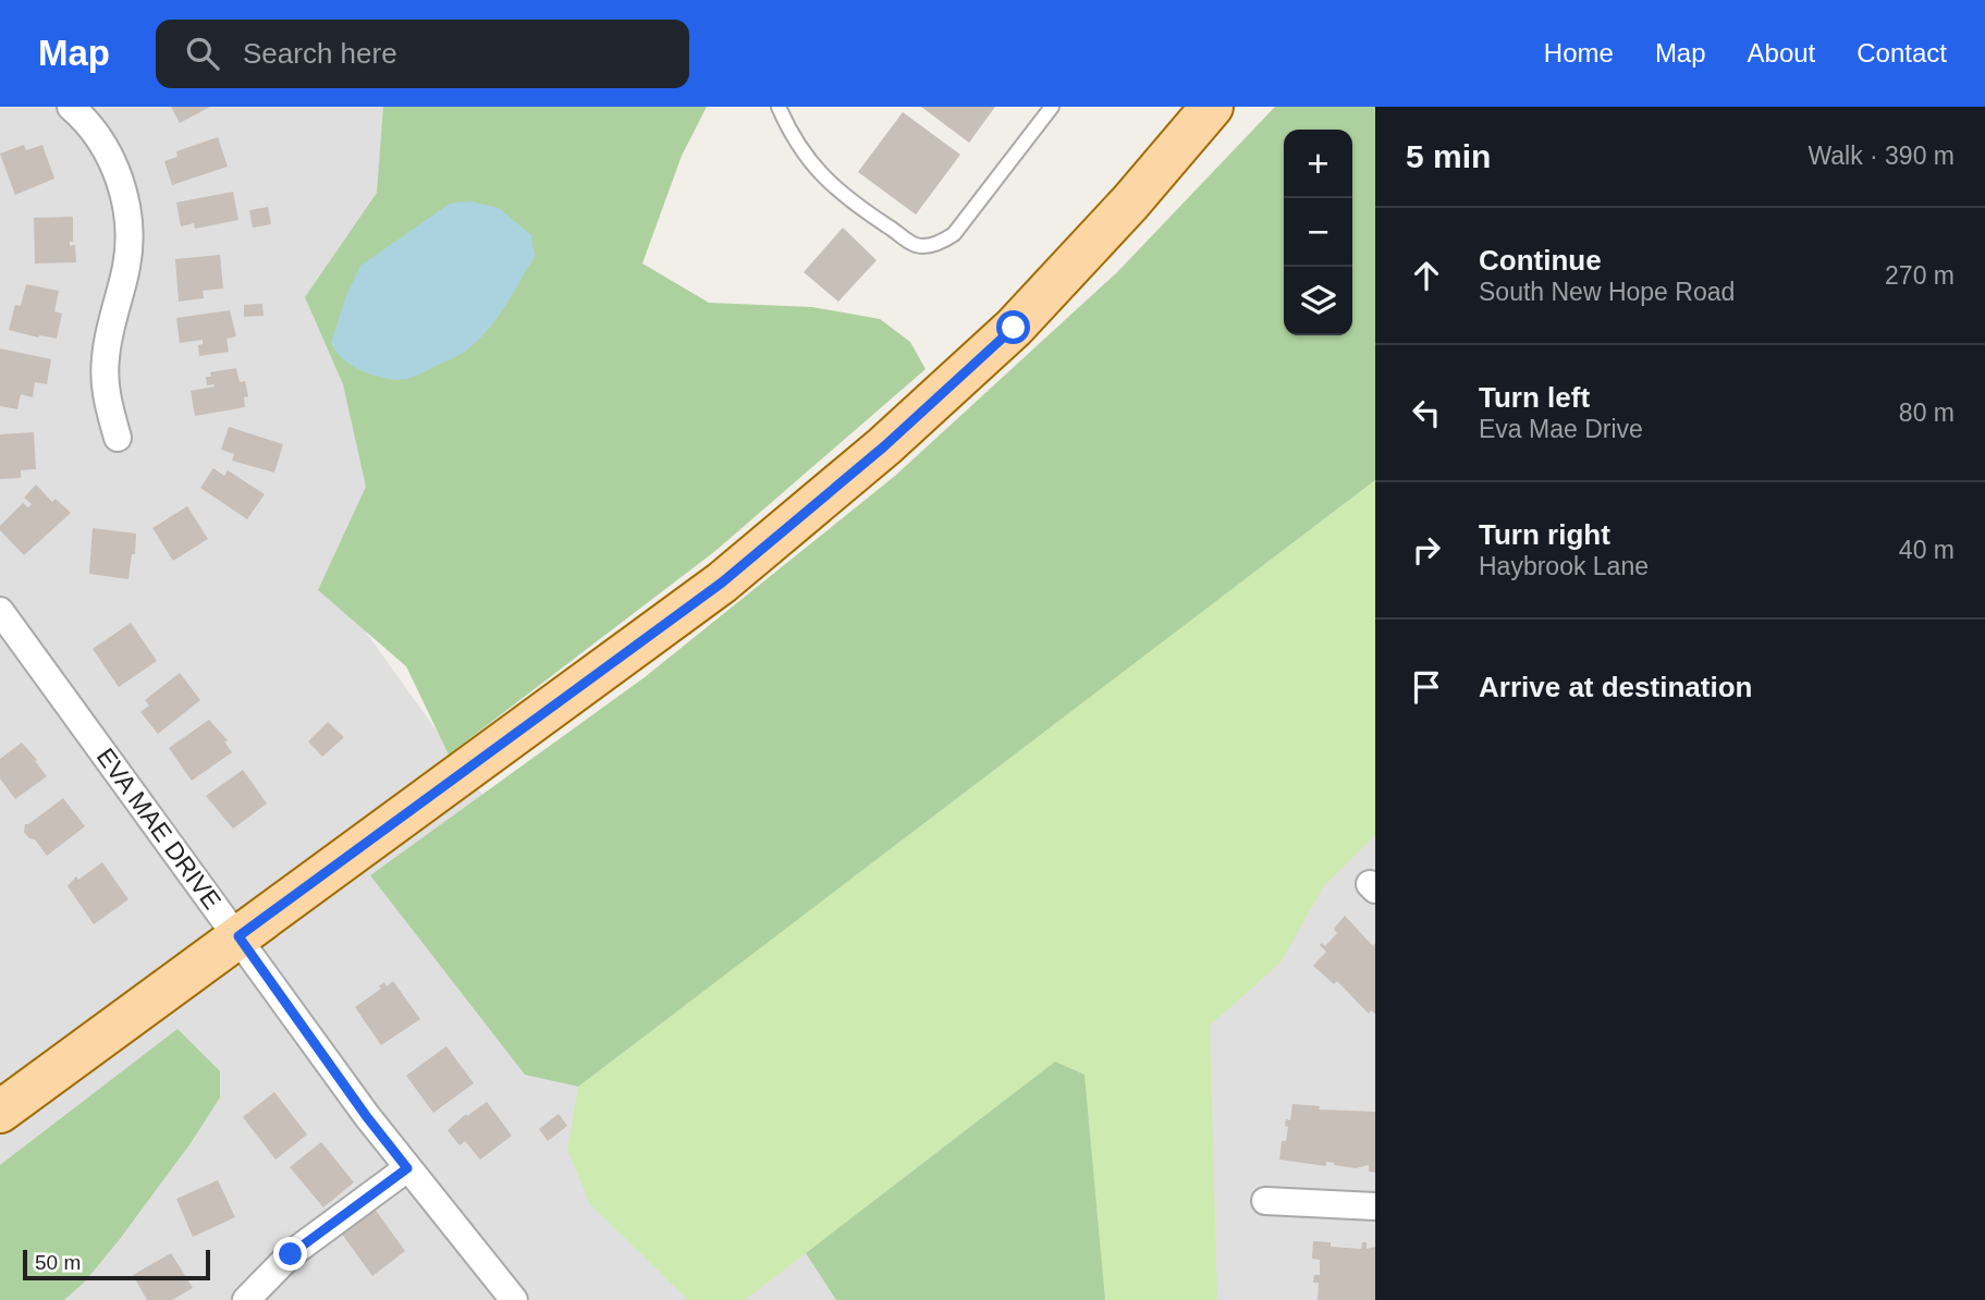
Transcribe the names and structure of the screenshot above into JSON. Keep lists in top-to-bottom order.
{
  "streets": {
    "street": ["EVA MAE DRIVE"]
  },
  "scale_bar": "50 m",
  "page": {
    "header": "Map",
    "search": "Search here",
    "nav": [
      "Home",
      "Map",
      "About",
      "Contact"
    ],
    "heading": ["5 min", "Walk · 390 m"],
    "map_buttons": ["+", "−"],
    "list": [
      ["Continue", "South New Hope Road", "270 m"],
      ["Turn left", "Eva Mae Drive", "80 m"],
      ["Turn right", "Haybrook Lane", "40 m"],
      "Arrive at destination"
    ],
    "scale": "50 m"
  }
}
